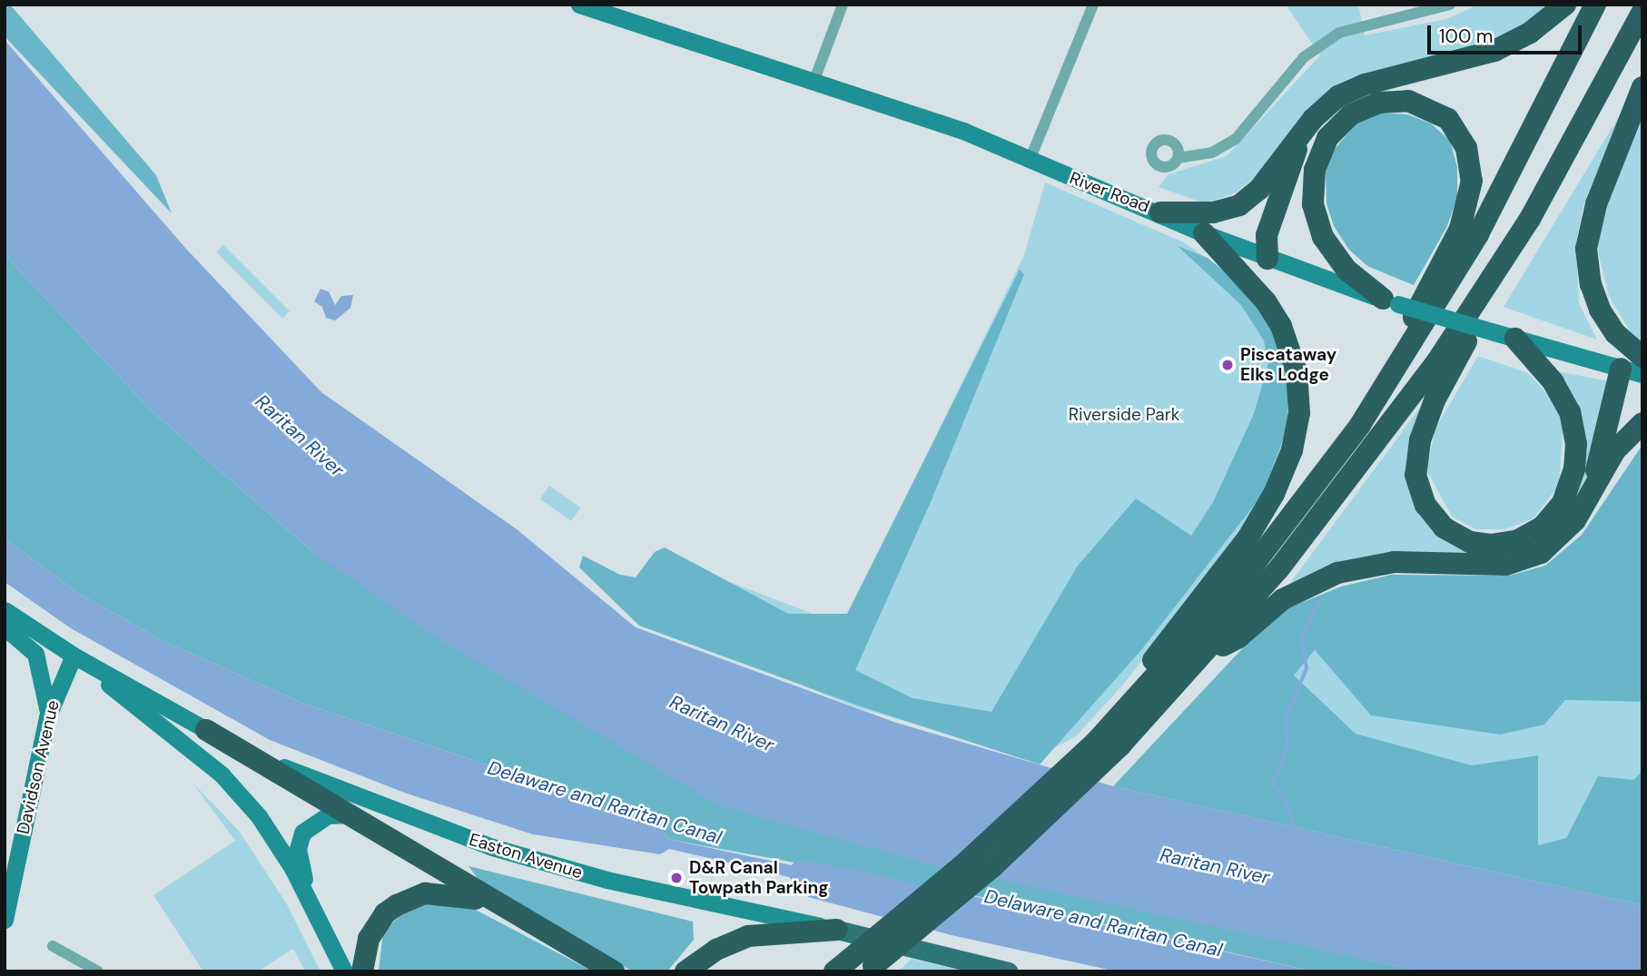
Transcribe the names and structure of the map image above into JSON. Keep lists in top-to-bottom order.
{
  "streets": {
    "main road": ["River Road", "Davidson Avenue", "Easton Avenue"]
  },
  "crossings": [
    ["Davidson Avenue", "Easton Avenue"]
  ],
  "water": ["Raritan River", "Delaware and Raritan Canal"],
  "parks": ["Riverside Park"],
  "places": ["Piscataway Elks Lodge", "D&R Canal Towpath Parking"],
  "scale_bar": "100 m"
}
